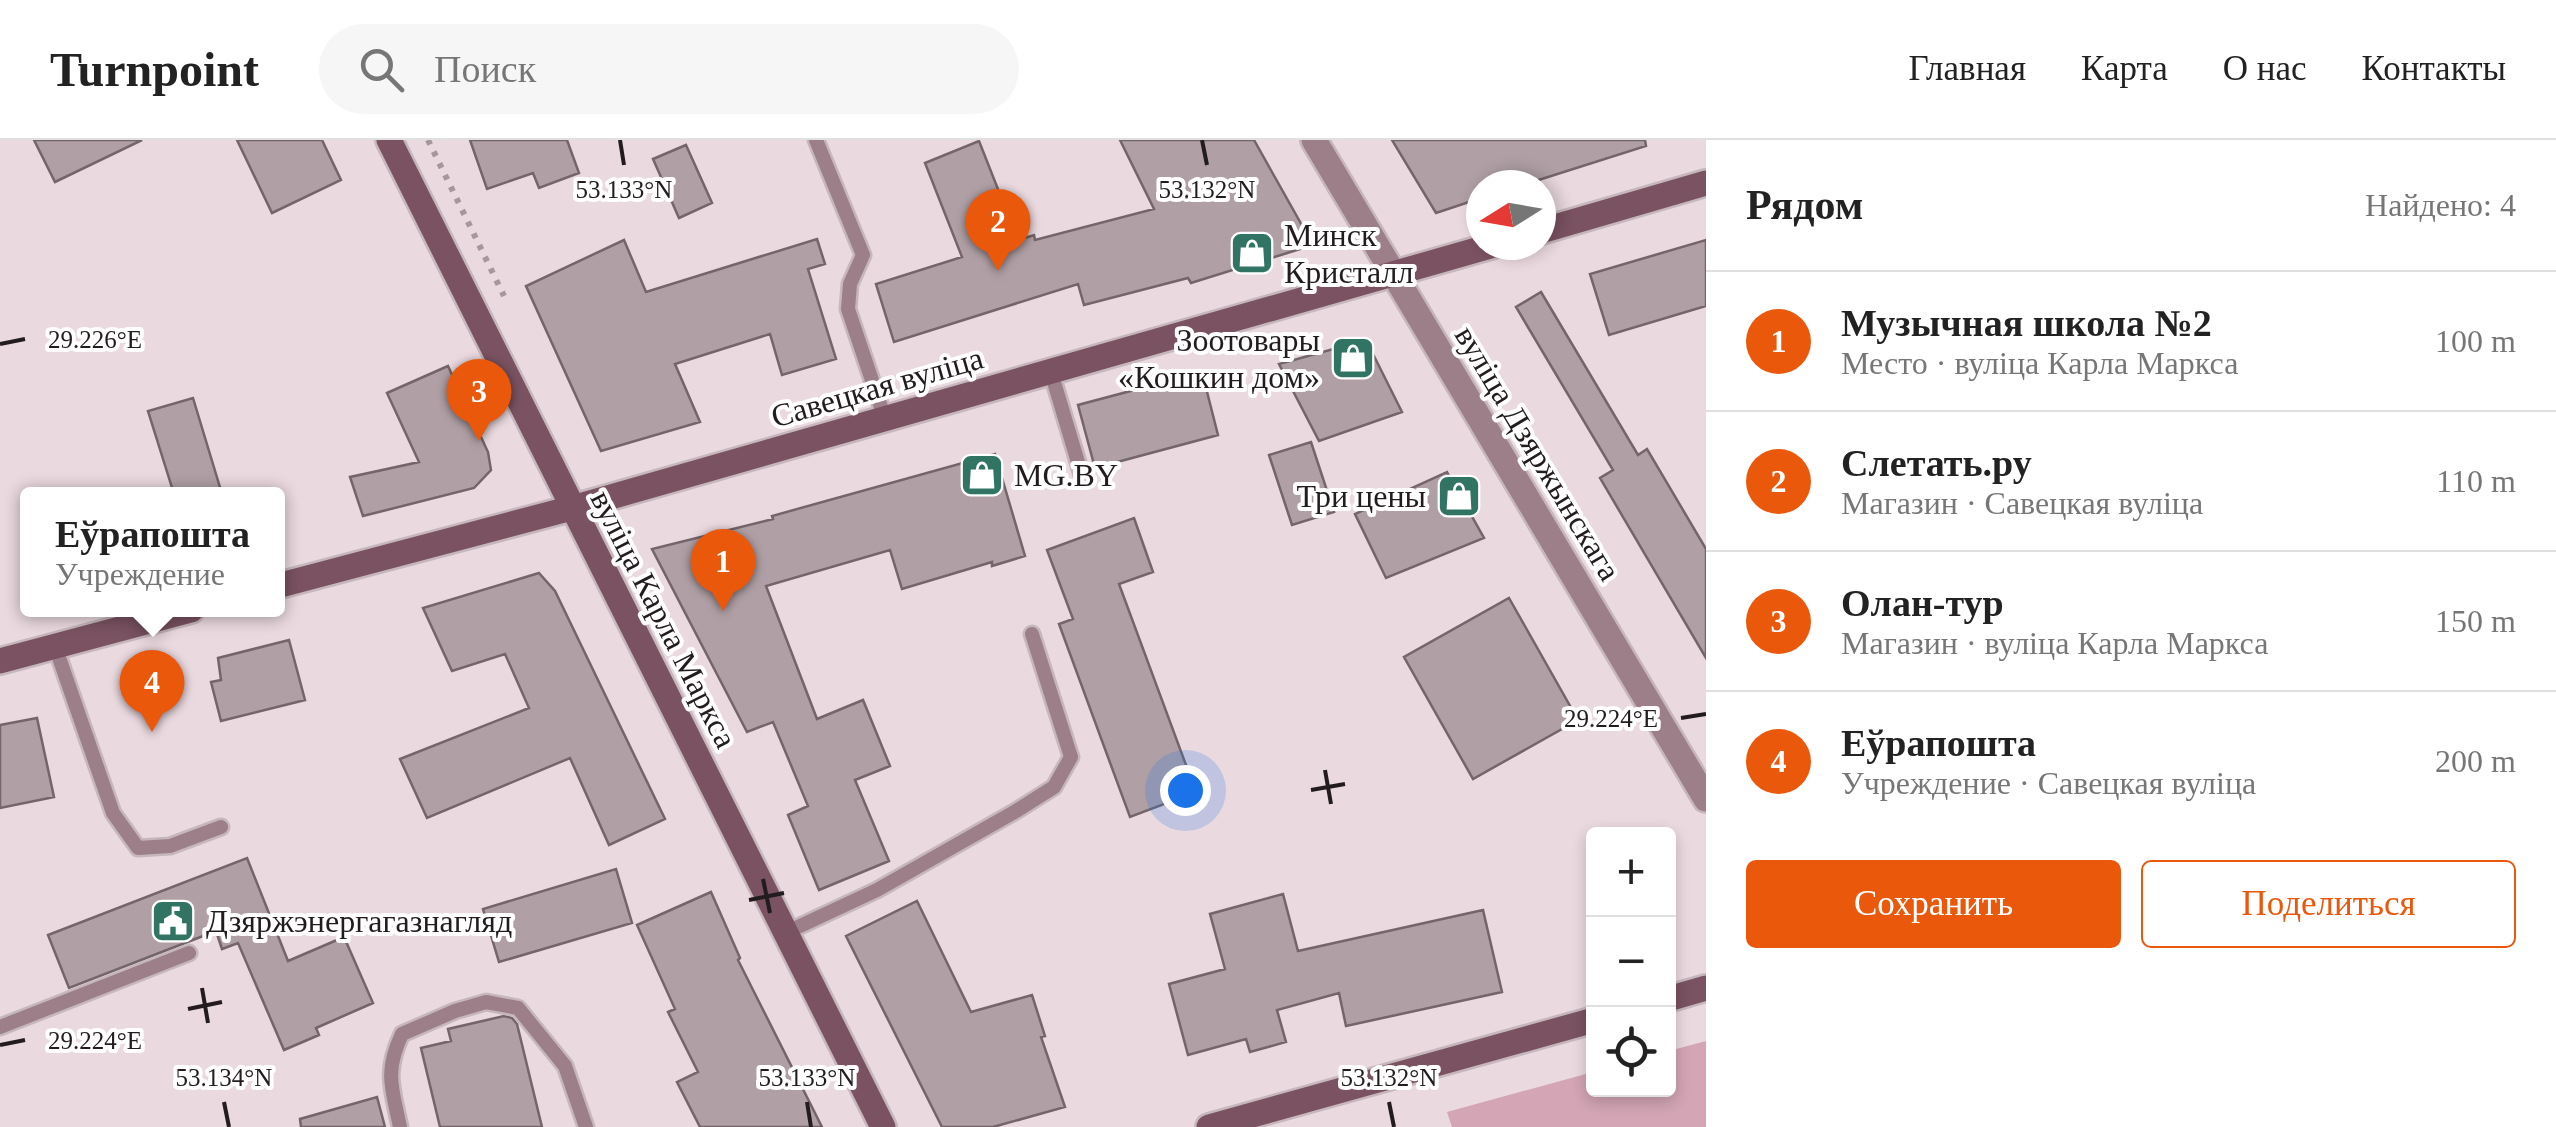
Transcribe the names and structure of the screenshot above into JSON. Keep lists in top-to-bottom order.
{
  "streets": {
    "street": ["Савецкая вуліца", "вуліца Дзяржынскага", "вуліца Карла Маркса"]
  },
  "crossings": [
    ["Савецкая вуліца", "вуліца Дзяржынскага"],
    ["Савецкая вуліца", "вуліца Карла Маркса"]
  ],
  "places": {
    "shop": [
      "Минск Кристалл",
      "Зоотовары «Кошкин дом»",
      "MG.BY",
      "Три цены"
    ],
    "public building": ["Дзяржэнергагазнагляд"]
  },
  "north": "left",
  "page": {
    "header": "Turnpoint",
    "search": "Поиск",
    "nav": [
      "Главная",
      "Карта",
      "О нас",
      "Контакты"
    ],
    "heading": ["Рядом", "Найдено: 4"],
    "pins": [
      "2",
      "3",
      "1",
      "4"
    ],
    "list": [
      {
        "mark": "1",
        "name": "Музычная школа №2",
        "note": "Место · вуліца Карла Маркса",
        "value": "100 m"
      },
      {
        "mark": "2",
        "name": "Слетать.ру",
        "note": "Магазин · Савецкая вуліца",
        "value": "110 m"
      },
      {
        "mark": "3",
        "name": "Олан-тур",
        "note": "Магазин · вуліца Карла Маркса",
        "value": "150 m"
      },
      {
        "mark": "4",
        "name": "Еўрапошта",
        "note": "Учреждение · Савецкая вуліца",
        "value": "200 m"
      }
    ],
    "popup": ["Еўрапошта", "Учреждение"],
    "map_buttons": ["+", "−"],
    "buttons": ["Сохранить", "Поделиться"]
  },
  "coordinates": [
    "53.133°N",
    "53.132°N",
    "29.226°E",
    "29.224°E",
    "53.134°N"
  ]
}
